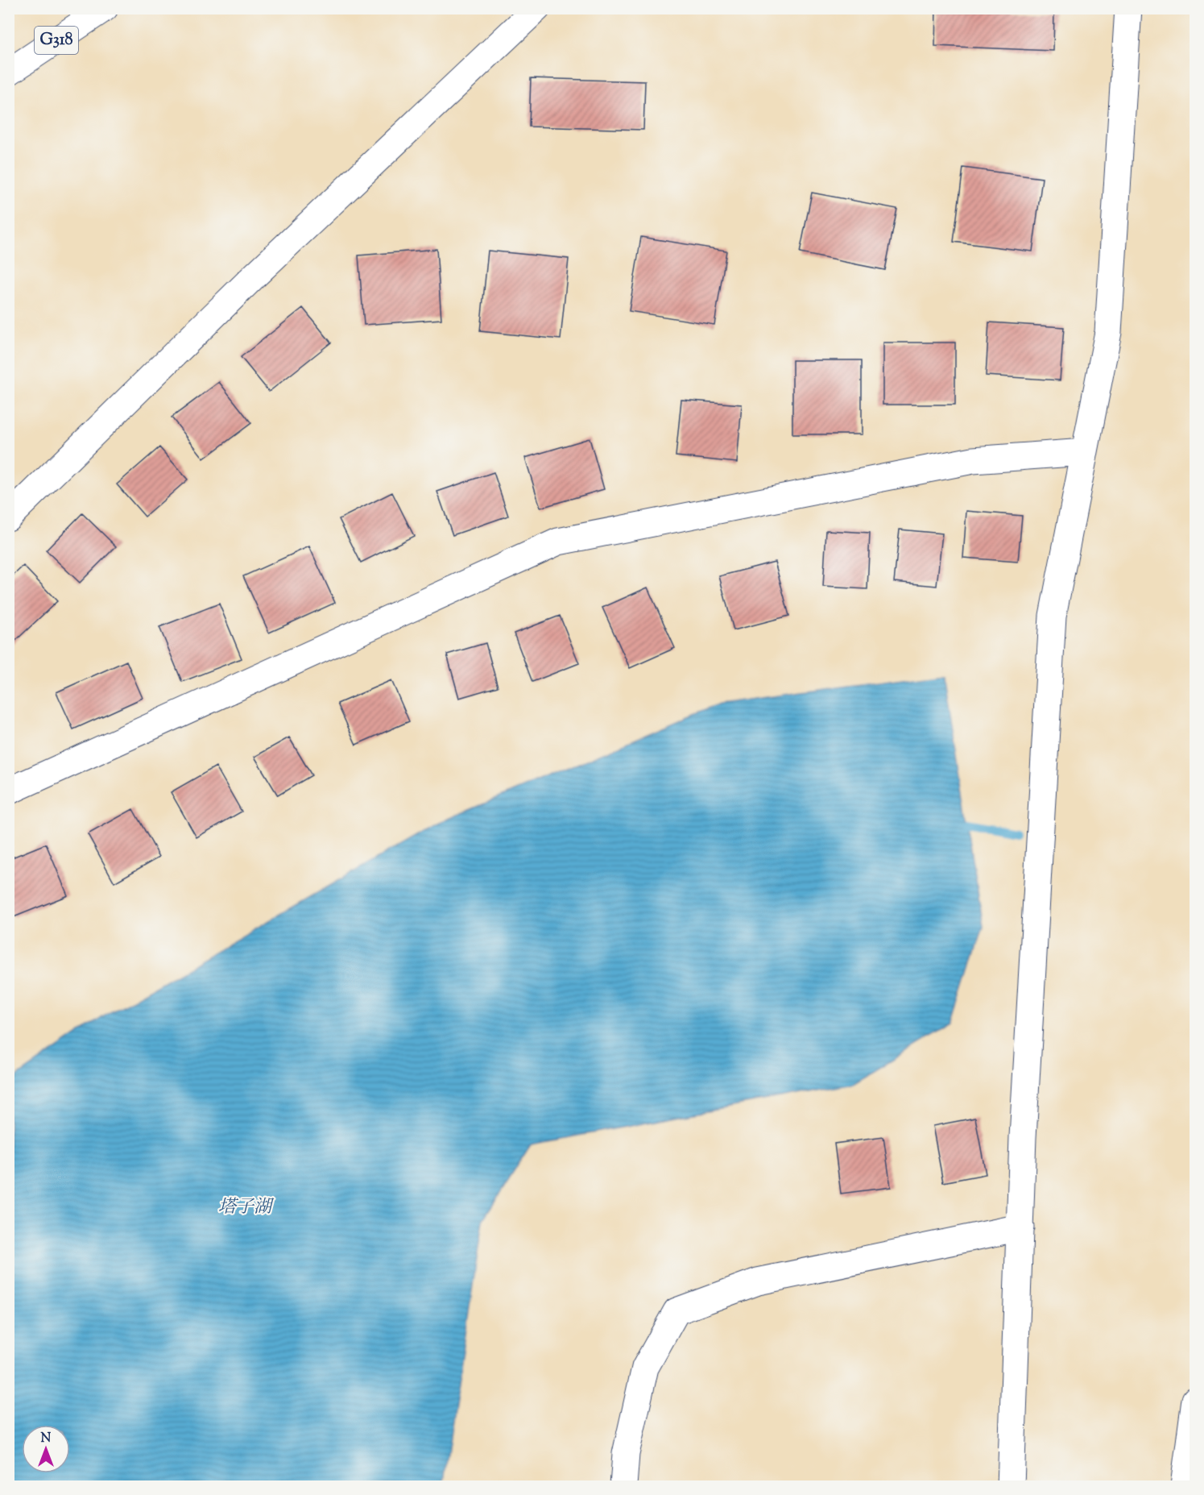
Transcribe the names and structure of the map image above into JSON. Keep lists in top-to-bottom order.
{
  "streets": {
    "main road": ["G318"]
  },
  "water": ["塔子湖"],
  "north": "top"
}
